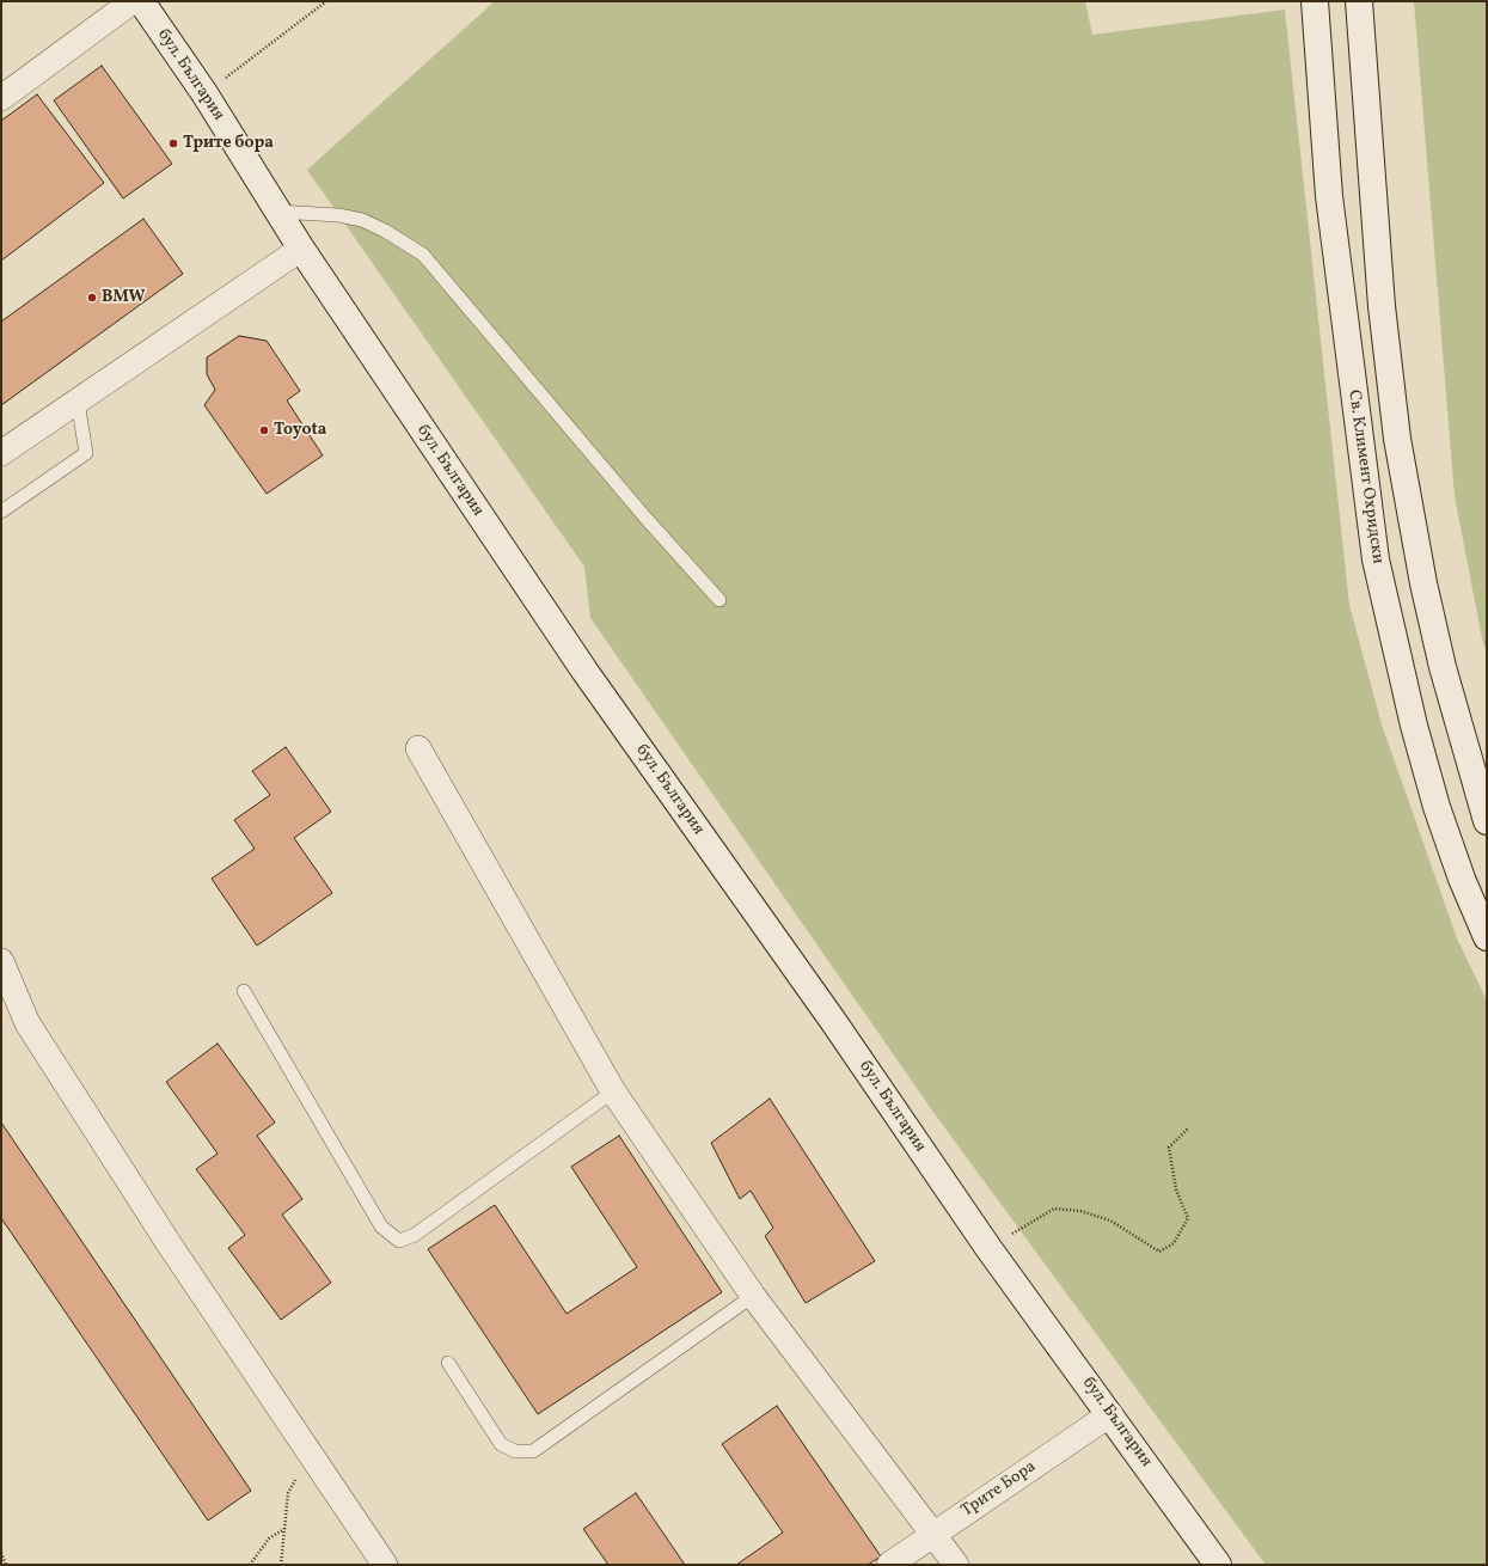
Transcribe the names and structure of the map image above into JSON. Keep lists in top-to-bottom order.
{
  "streets": {
    "street": ["бул. България", "Св. Климент Охридски", "Трите Бора"]
  },
  "crossings": [
    ["бул. България", "Трите Бора"]
  ],
  "places": ["Трите бора", "BMW", "Toyota"]
}
